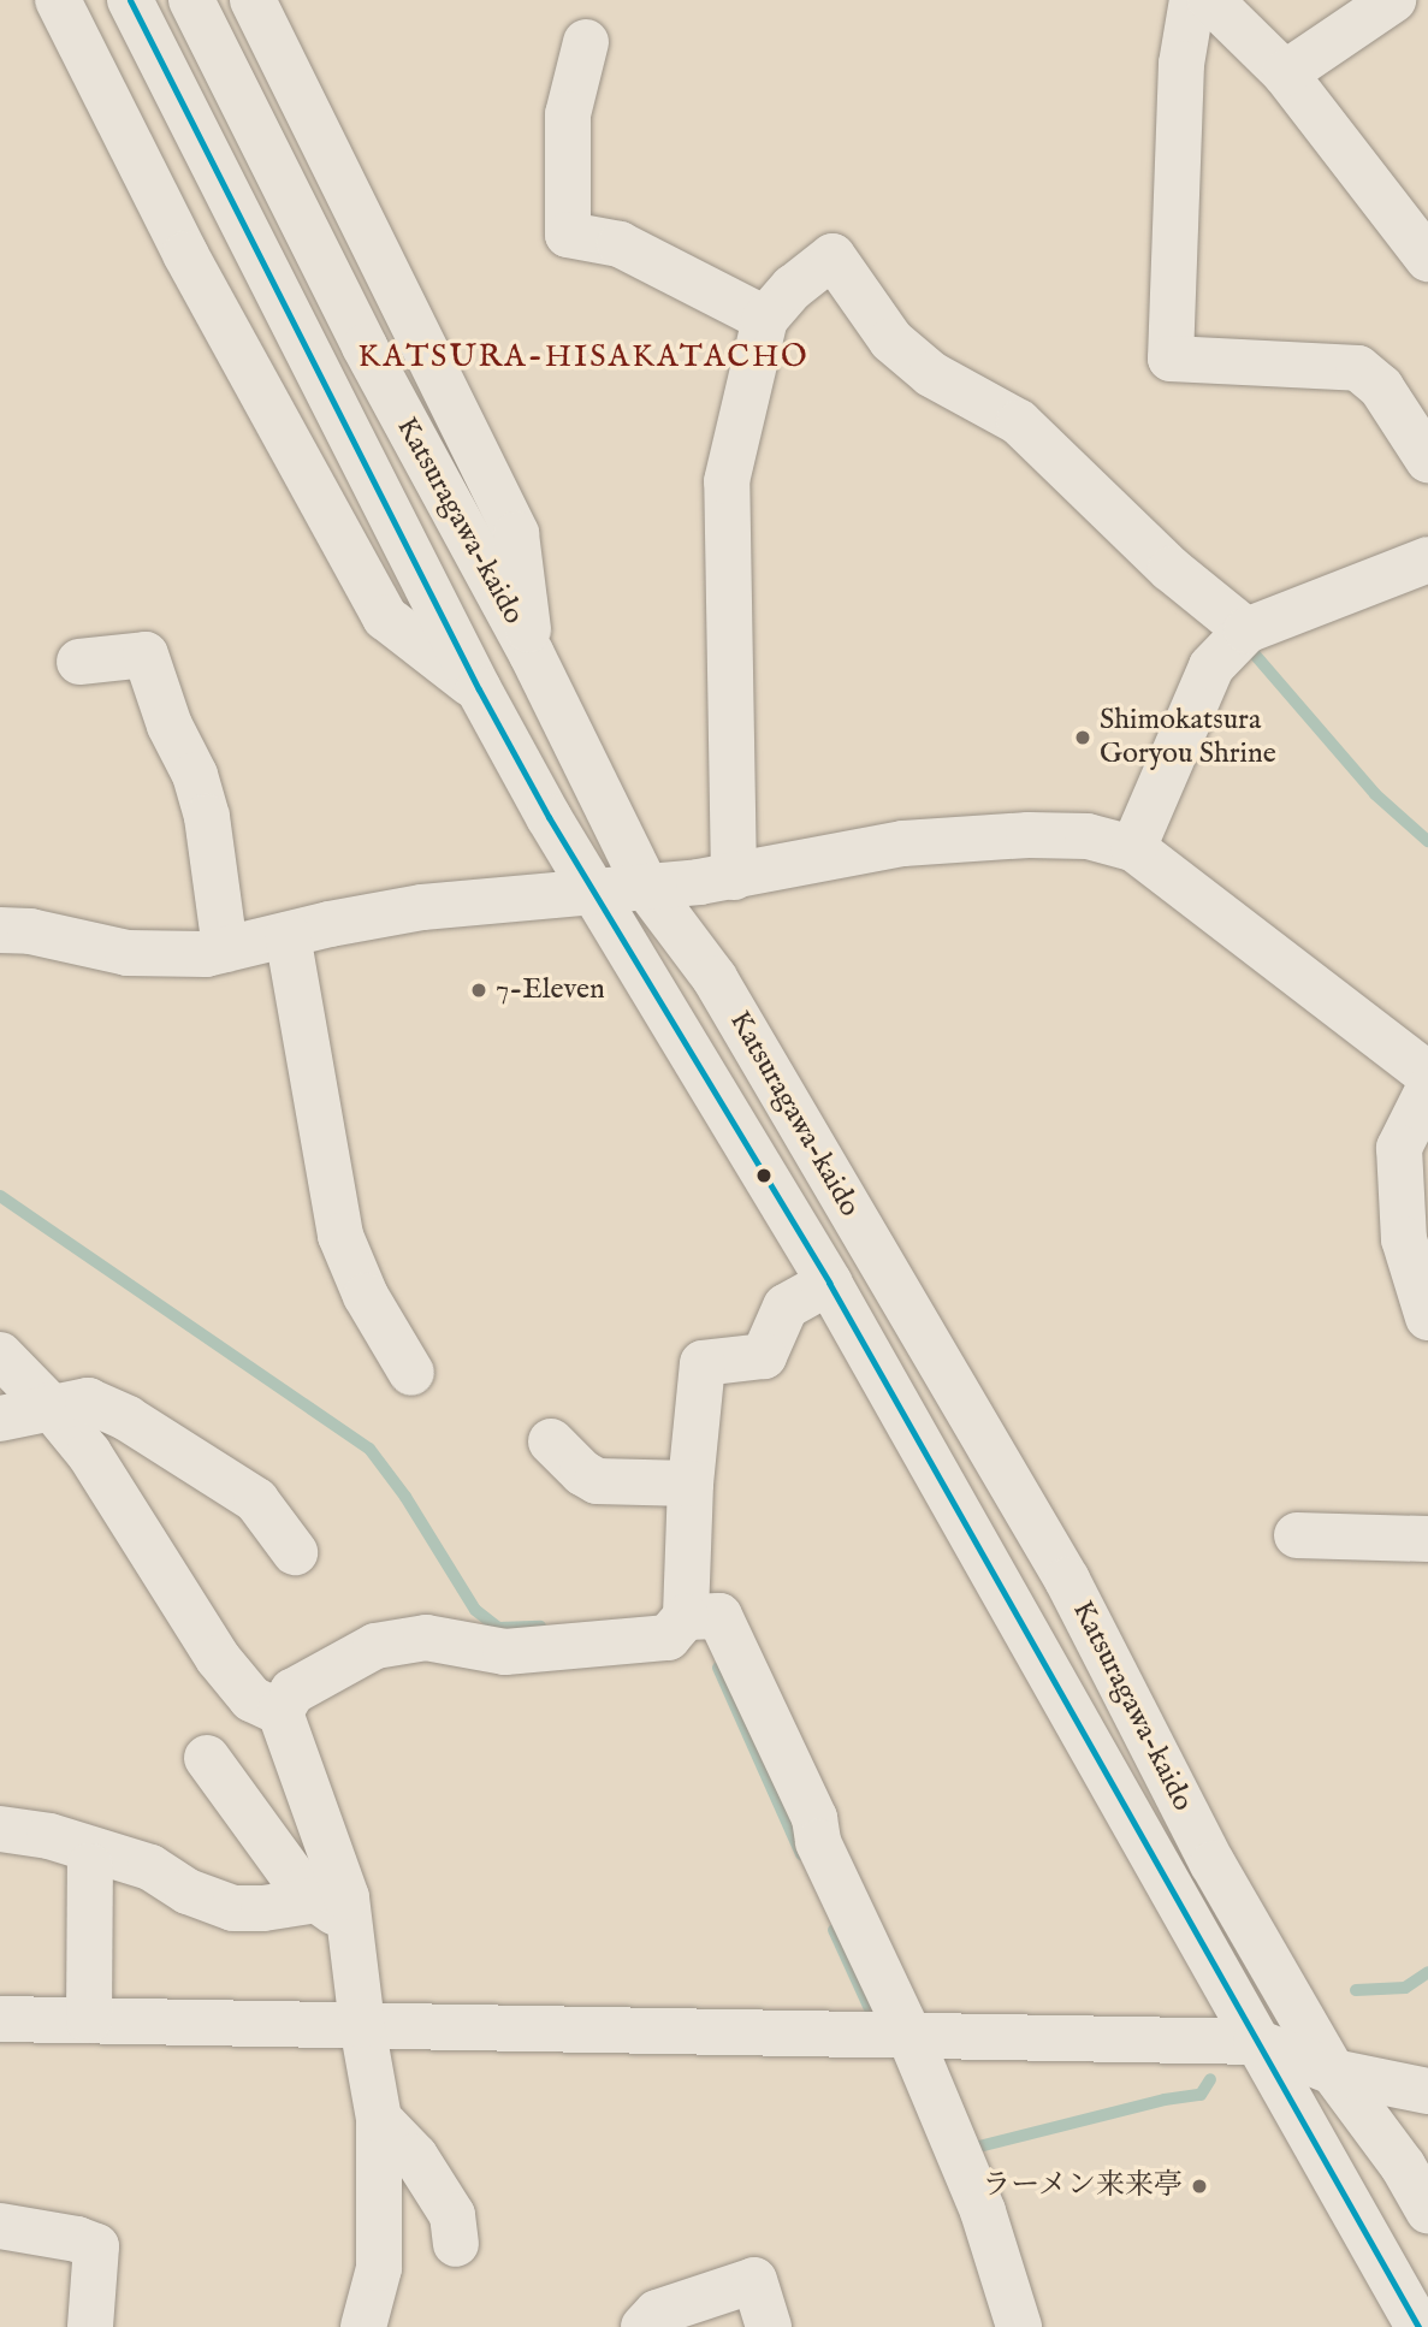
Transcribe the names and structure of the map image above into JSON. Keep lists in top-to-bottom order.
{
  "streets": {
    "street": ["Katsuragawa-kaido"]
  },
  "districts": ["KATSURA-HISAKATACHO"],
  "places": ["Shimokatsura Goryou Shrine", "7-Eleven", "ラーメン来来亭"]
}
